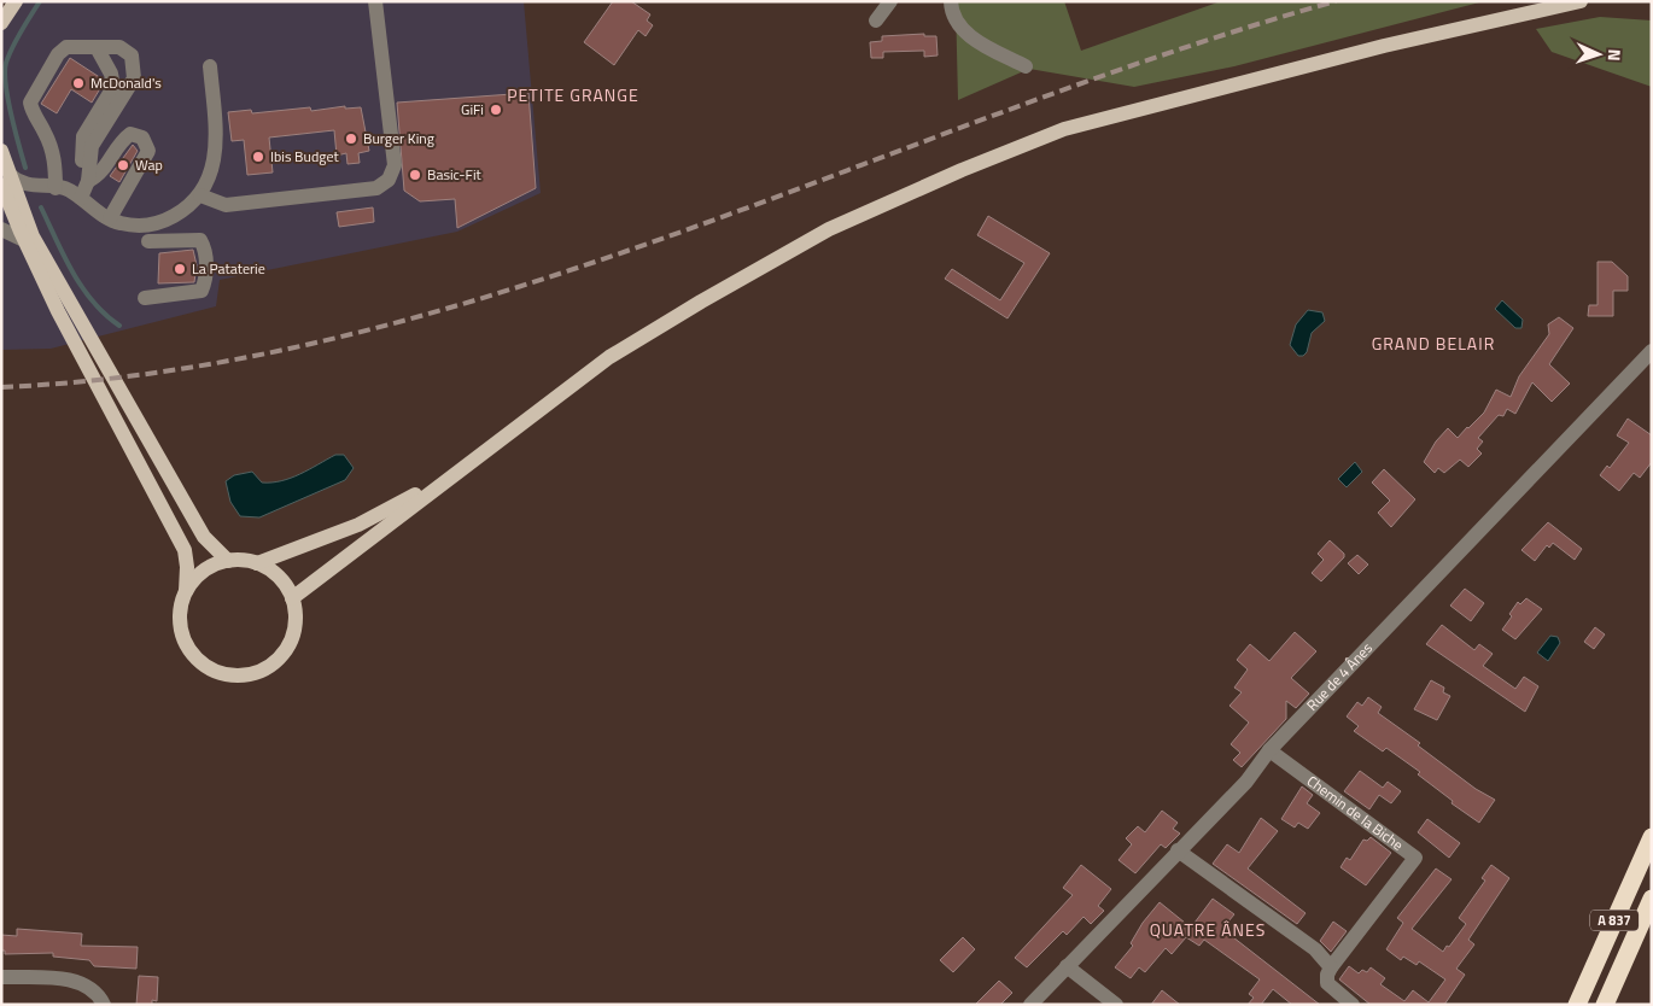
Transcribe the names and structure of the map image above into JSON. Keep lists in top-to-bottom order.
{
  "streets": {
    "highway": ["A 837"],
    "street": ["Rue de 4 Ânes", "Chemin de la Biche"]
  },
  "crossings": [
    ["Rue de 4 Ânes", "Chemin de la Biche"]
  ],
  "districts": ["PETITE GRANGE", "GRAND BELAIR", "QUATRE ÂNES"],
  "places": [
    "McDonald's",
    "GiFi",
    "Burger King",
    "Ibis Budget",
    "Wap",
    "Basic-Fit",
    "La Pataterie"
  ],
  "north": "right"
}
